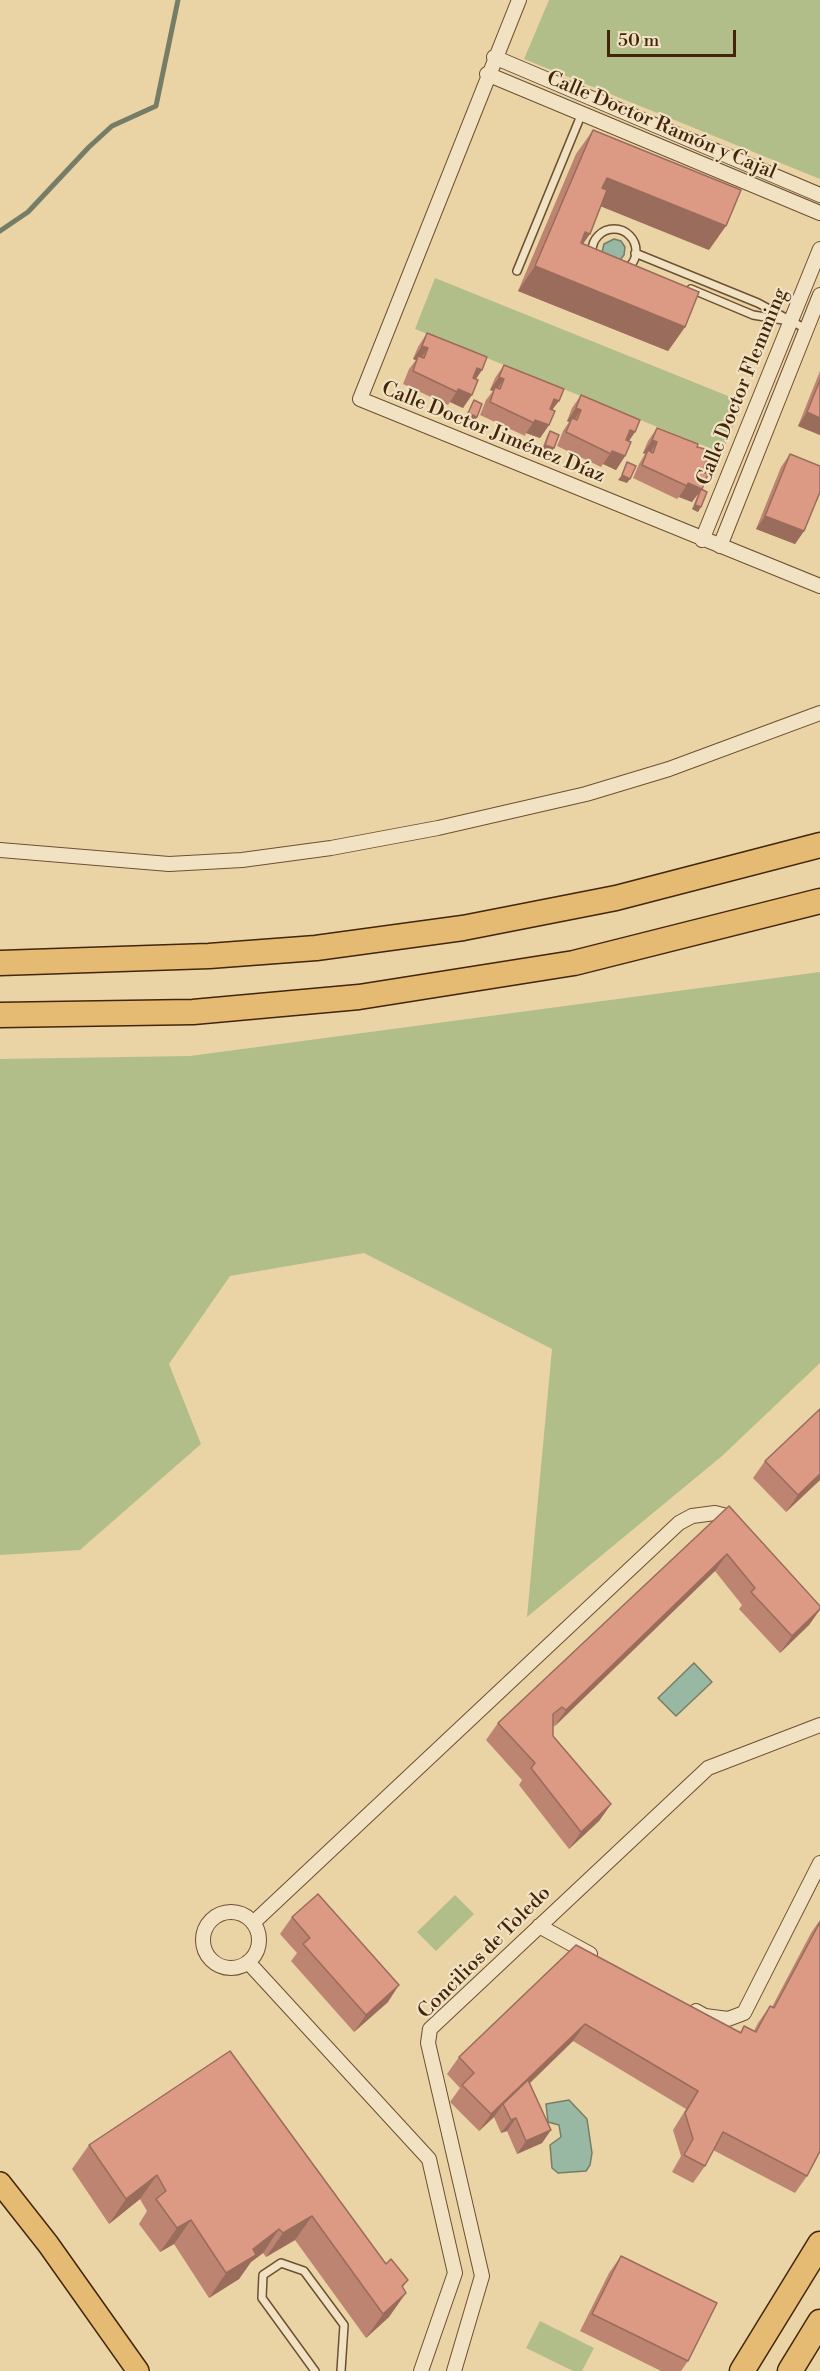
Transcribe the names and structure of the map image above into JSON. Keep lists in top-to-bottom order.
{
  "streets": {
    "street": [
      "Calle Doctor Ramón y Cajal",
      "Calle Doctor Flemming",
      "Calle Doctor Jiménez Díaz",
      "Concilios de Toledo"
    ]
  },
  "crossings": [
    ["Calle Doctor Ramón y Cajal", "Calle Doctor Jiménez Díaz"],
    ["Calle Doctor Flemming", "Calle Doctor Jiménez Díaz"]
  ],
  "scale_bar": "50 m"
}
